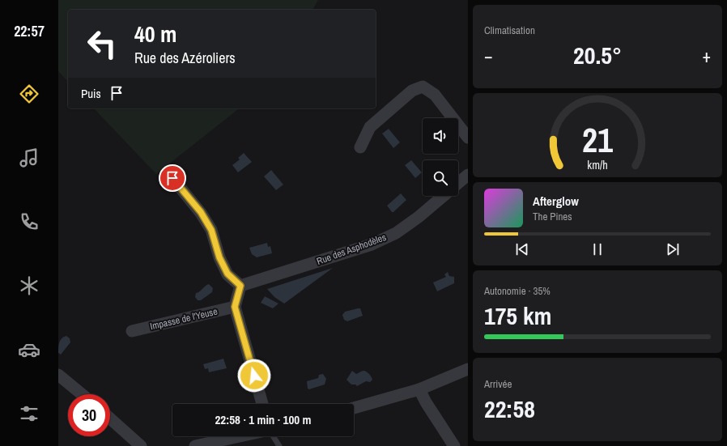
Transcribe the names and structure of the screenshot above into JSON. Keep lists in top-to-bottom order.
{
  "streets": {
    "street": ["Rue des Asphodèles", "Impasse de l'Yeuse"]
  },
  "page": {
    "tabs": "22:57",
    "tile": [
      "Climatisation",
      ["Autonomie · 35%", "175 km"],
      ["Arrivée", "22:58"]
    ],
    "turn": ["40 m", "Rue des Azéroliers"],
    "heat": ["−", "20.5°", "+"],
    "then": "Puis",
    "song": ["Afterglow", "The Pines"],
    "limit": "30",
    "trip": "22:58 · 1 min · 100 m",
    "gauge": ["21", "km/h"]
  }
}
